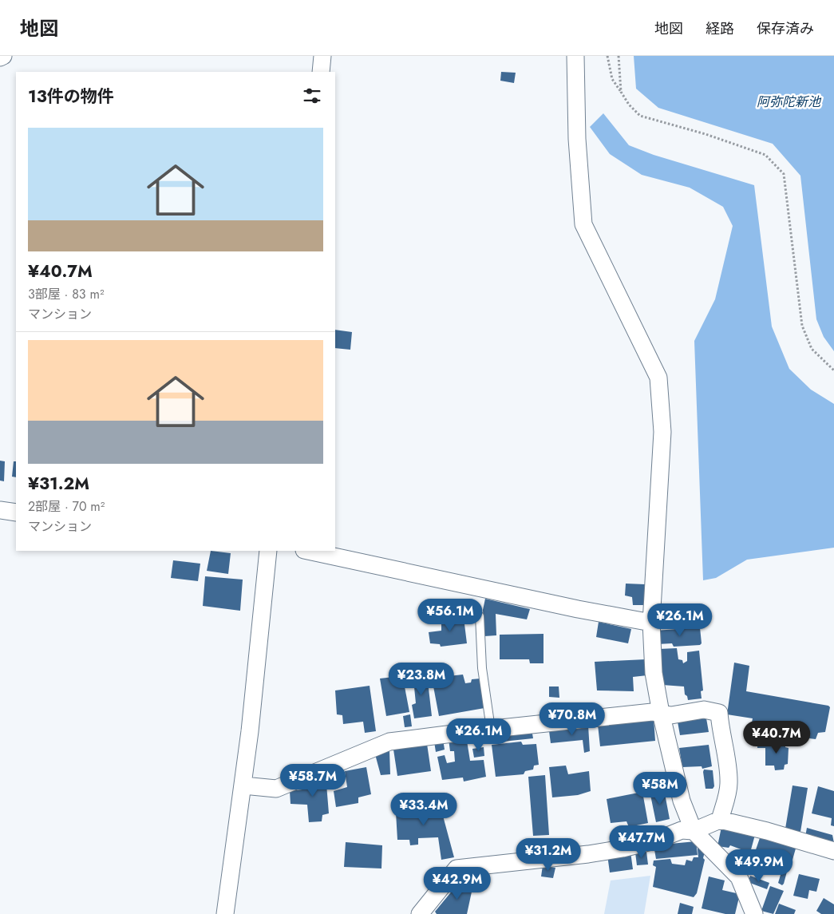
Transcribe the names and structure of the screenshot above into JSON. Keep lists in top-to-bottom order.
{
  "water": ["阿弥陀新池"],
  "page": {
    "header": "地図",
    "nav": ["地図", "経路", "保存済み"],
    "heading": "13件の物件",
    "list": [
      {
        "name": "¥40.7M",
        "note": "3部屋 · 83 m² · マンション"
      },
      {
        "name": "¥31.2M",
        "note": "2部屋 · 70 m² · マンション"
      }
    ],
    "price": [
      "¥56.1M",
      "¥26.1M",
      "¥23.8M",
      "¥70.8M",
      "¥26.1M",
      "¥40.7M",
      "¥58.7M",
      "¥58M",
      "¥33.4M",
      "¥47.7M",
      "¥31.2M",
      "¥49.9M",
      "¥42.9M"
    ]
  }
}
